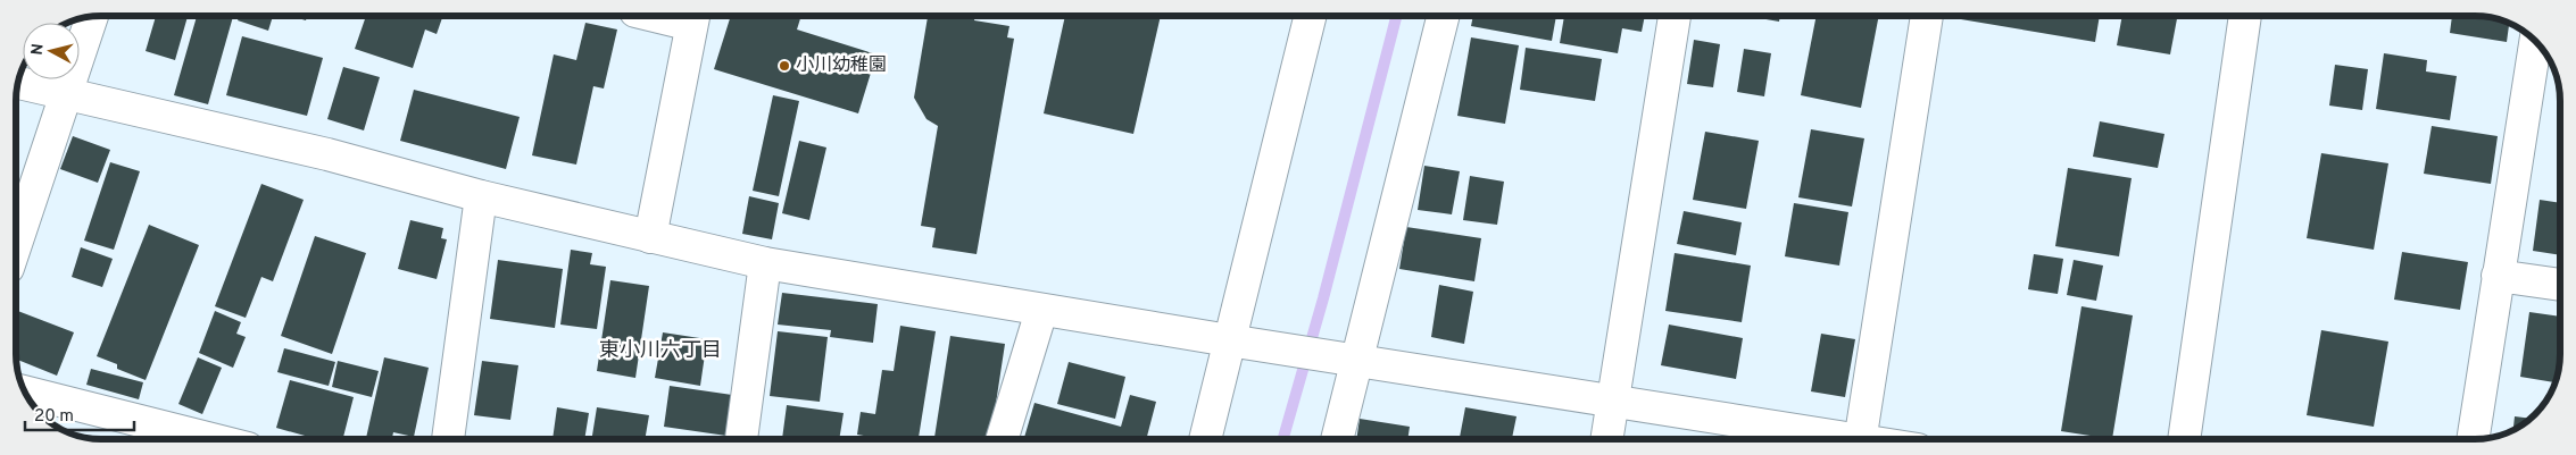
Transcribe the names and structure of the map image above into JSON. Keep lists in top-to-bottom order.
{
  "districts": ["東小川六丁目"],
  "places": ["小川幼稚園"],
  "scale_bar": "20 m",
  "north": "left"
}
